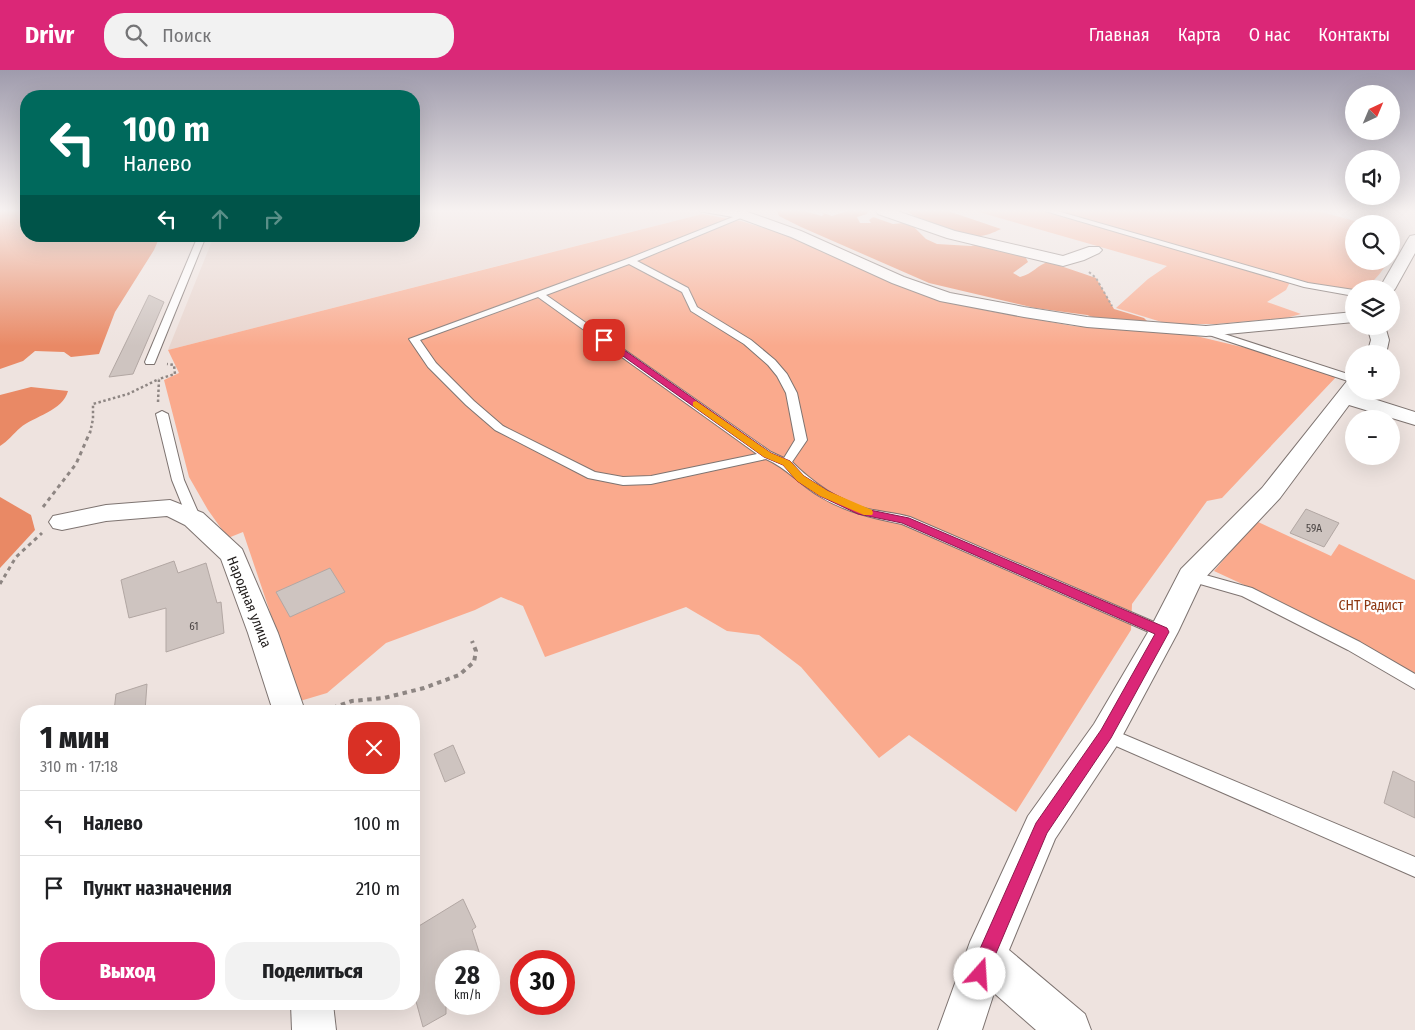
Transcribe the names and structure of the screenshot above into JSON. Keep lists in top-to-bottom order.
{
  "streets": {
    "street": ["Народная улица"]
  },
  "parks": ["СНТ Радист"],
  "house_numbers": ["59А", "61"],
  "north": "top right",
  "page": {
    "header": "Drivr",
    "search": "Поиск",
    "nav": [
      "Главная",
      "Карта",
      "О нас",
      "Контакты"
    ],
    "map_buttons": ["+", "−"],
    "turn": ["100 m", "Налево"],
    "heading": ["1 мин", "310 m · 17:18"],
    "list": [
      {
        "name": "Налево",
        "value": "100 m"
      },
      {
        "name": "Пункт назначения",
        "value": "210 m"
      }
    ],
    "buttons": ["Выход", "Поделиться"],
    "speed": "28 km/h",
    "limit": "30"
  }
}
